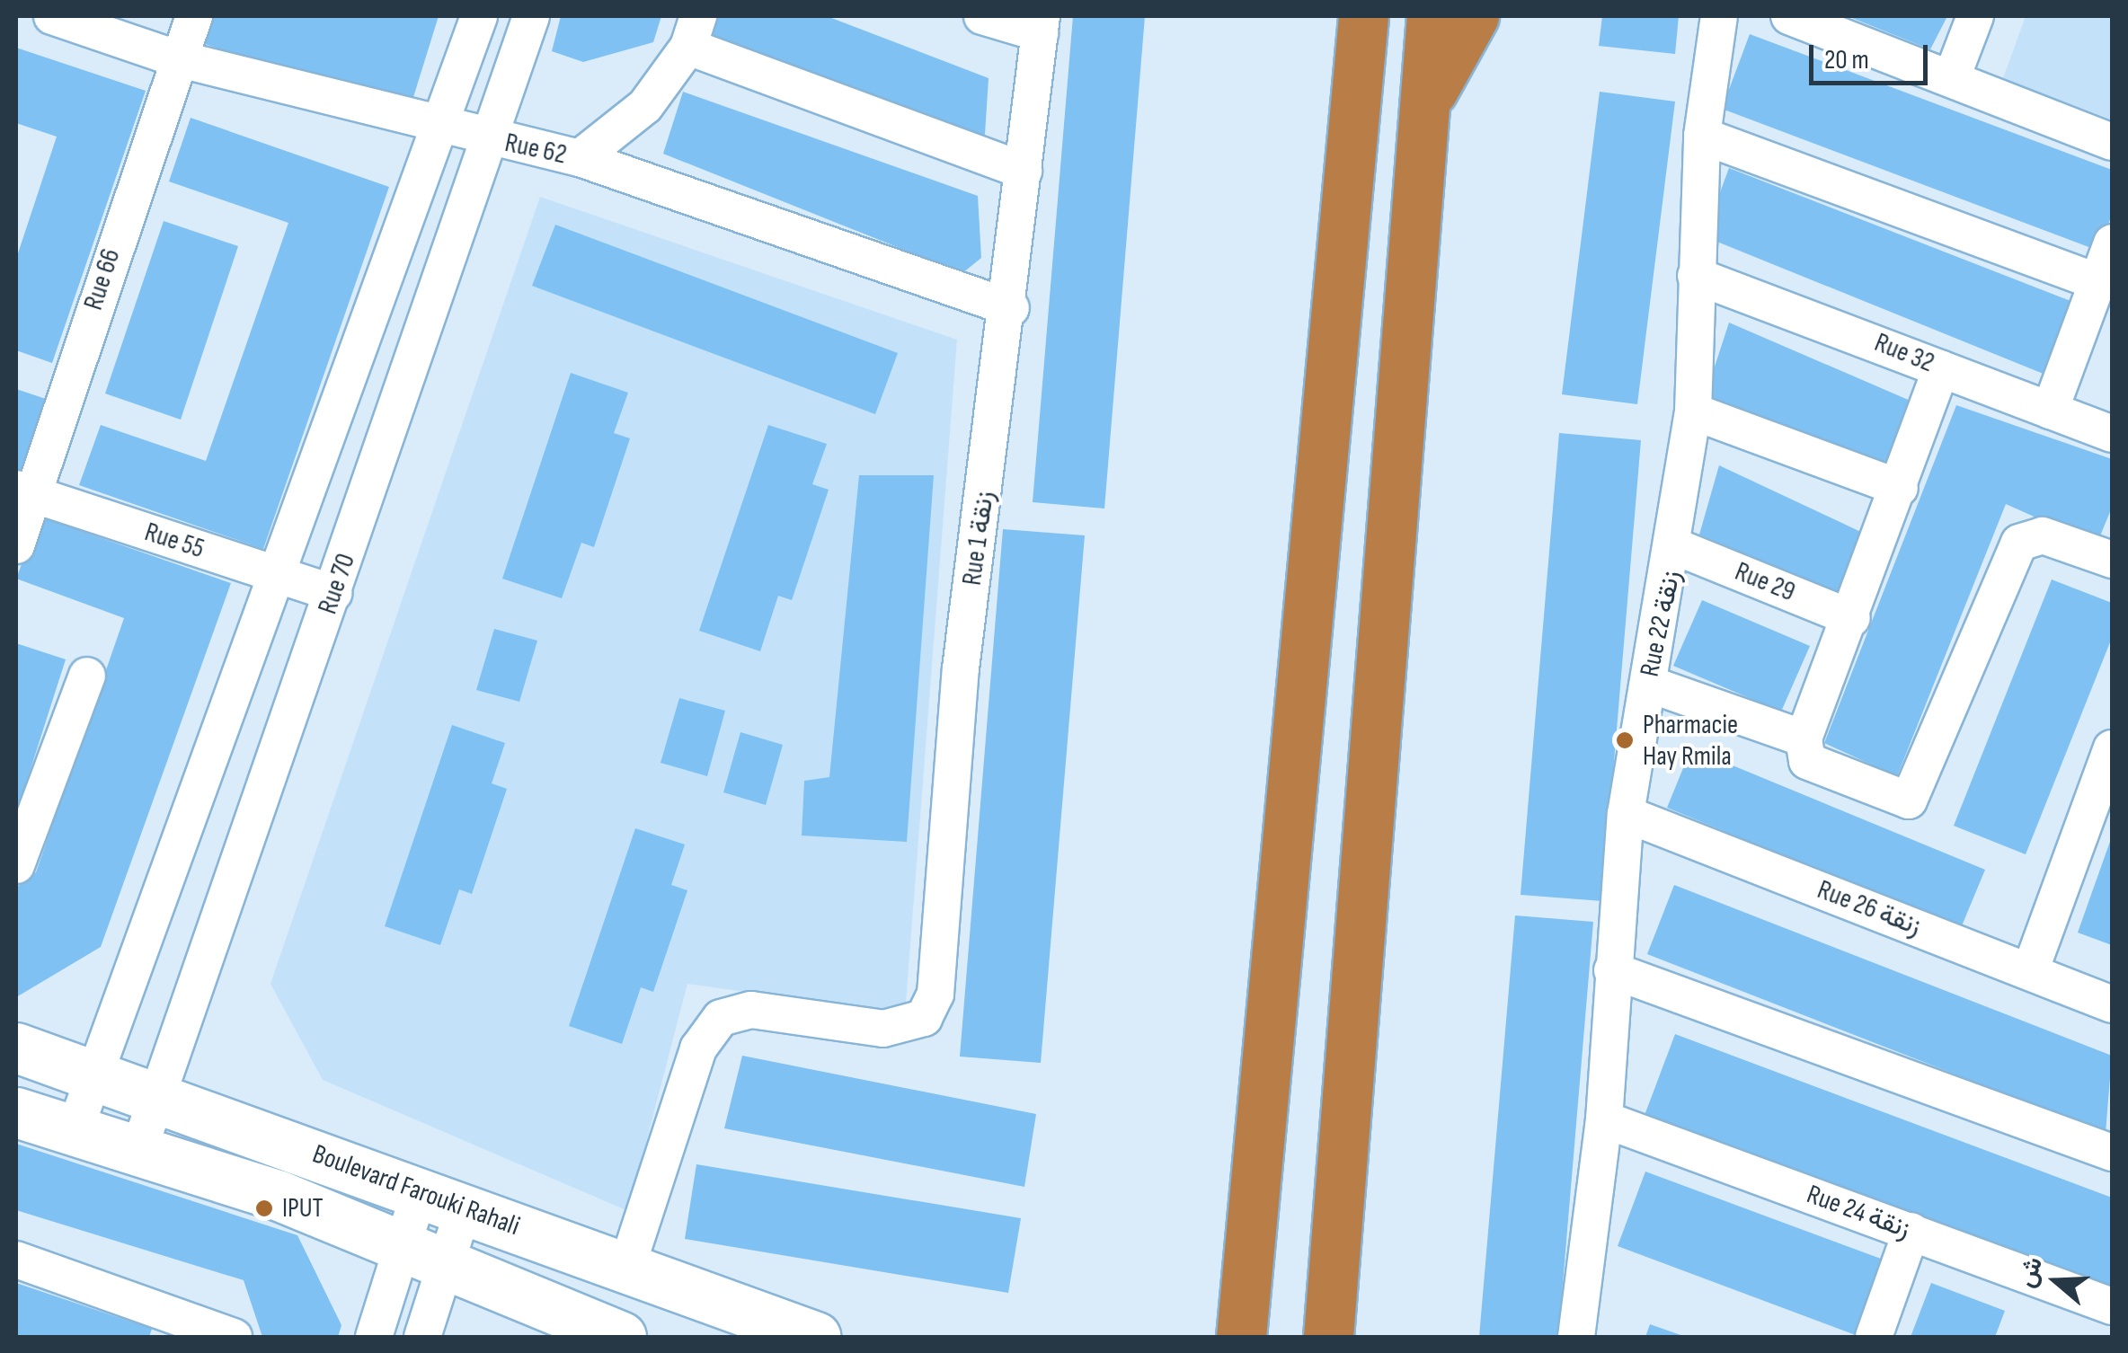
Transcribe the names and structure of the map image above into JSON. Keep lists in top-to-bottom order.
{
  "streets": {
    "street": [
      "Rue 62",
      "Rue 66",
      "Rue 32",
      "Rue 1 زنقة",
      "Rue 55",
      "Rue 29",
      "Rue 70",
      "Rue 22 زنقة",
      "Rue 26 زنقة",
      "Boulevard Farouki Rahali",
      "Rue 24 زنقة"
    ]
  },
  "crossings": [
    ["Rue 62", "Rue 66"],
    ["Rue 62", "Rue 1 زنقة"],
    ["Rue 62", "Rue 70"],
    ["Rue 66", "Rue 55"],
    ["Rue 32", "Rue 22 زنقة"],
    ["Rue 1 زنقة", "Boulevard Farouki Rahali"],
    ["Rue 55", "Rue 70"],
    ["Rue 29", "Rue 22 زنقة"],
    ["Rue 70", "Boulevard Farouki Rahali"],
    ["Rue 22 زنقة", "Rue 26 زنقة"],
    ["Rue 22 زنقة", "Rue 24 زنقة"]
  ],
  "places": ["Pharmacie Hay Rmila", "IPUT"],
  "scale_bar": "20 m",
  "north": "left"
}
